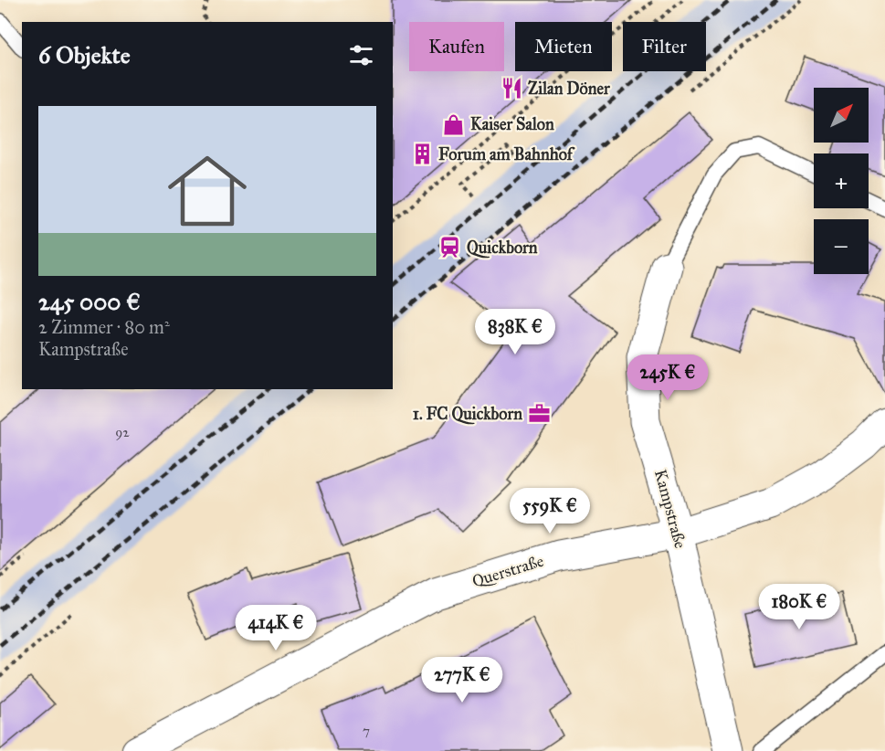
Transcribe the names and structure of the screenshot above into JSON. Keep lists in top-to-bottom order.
{
  "streets": {
    "street": ["Kampstraße", "Querstraße"]
  },
  "crossings": [
    ["Kampstraße", "Querstraße"]
  ],
  "places": {
    "restaurant": ["Zilan Döner"],
    "shop": ["Kaiser Salon"],
    "building": ["Forum am Bahnhof"],
    "station": ["Quickborn"],
    "office": ["1. FC Quickborn"]
  },
  "house_numbers": ["92", "7"],
  "north": "top right",
  "page": {
    "chip": ["Kaufen", "Mieten", "Filter"],
    "heading": "6 Objekte",
    "map_buttons": ["+", "−"],
    "list": [
      {
        "name": "245 000 €",
        "note": "2 Zimmer · 80 m² · Kampstraße"
      }
    ],
    "price": [
      "838K €",
      "245K €",
      "559K €",
      "180K €",
      "414K €",
      "277K €"
    ]
  }
}
